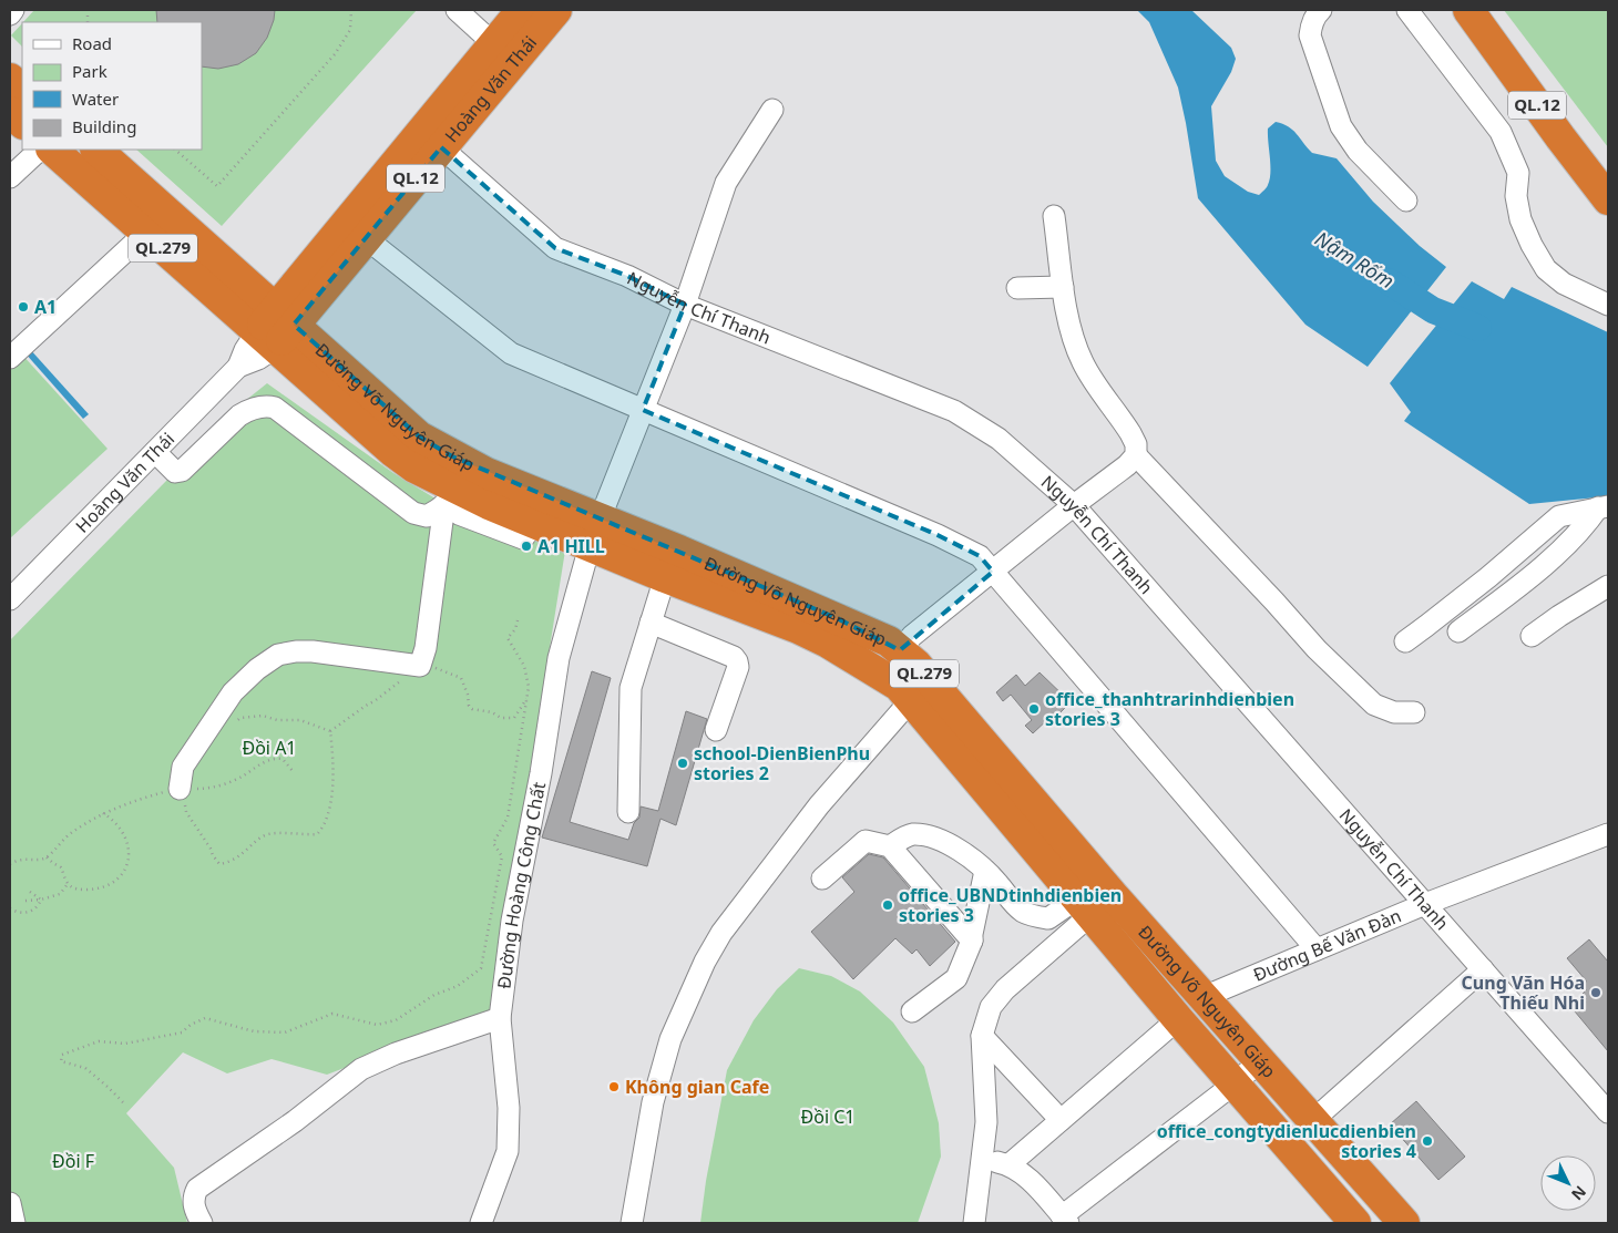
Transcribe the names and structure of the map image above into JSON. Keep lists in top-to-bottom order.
{
  "streets": {
    "highway": [
      "Hoàng Văn Thái",
      "QL.12",
      "QL.279",
      "Đường Võ Nguyên Giáp"
    ],
    "street": ["Nguyễn Chí Thanh", "Đường Hoàng Công Chất", "Đường Bế Văn Đàn"]
  },
  "crossings": [
    ["Hoàng Văn Thái", "Nguyễn Chí Thanh"],
    ["Hoàng Văn Thái", "Đường Võ Nguyên Giáp"],
    ["Nguyễn Chí Thanh", "Đường Hoàng Công Chất"],
    ["Nguyễn Chí Thanh", "Đường Bế Văn Đàn"],
    ["Đường Võ Nguyên Giáp", "Đường Hoàng Công Chất"],
    ["Đường Võ Nguyên Giáp", "Đường Bế Văn Đàn"]
  ],
  "water": ["Nậm Rốm"],
  "parks": ["Đồi A1", "Đồi C1", "Đồi F"],
  "places": [
    "A1",
    "A1 HILL",
    "office_thanhtrarinhdienbien stories 3",
    "school-DienBienPhu stories 2",
    "office_UBNDtinhdienbien stories 3",
    "Cung Văn Hóa Thiếu Nhi",
    "Không gian Cafe",
    "office_congtydienlucdienbien stories 4"
  ],
  "legend": [
    "Road",
    "Park",
    "Water",
    "Building"
  ],
  "north": "bottom right"
}
